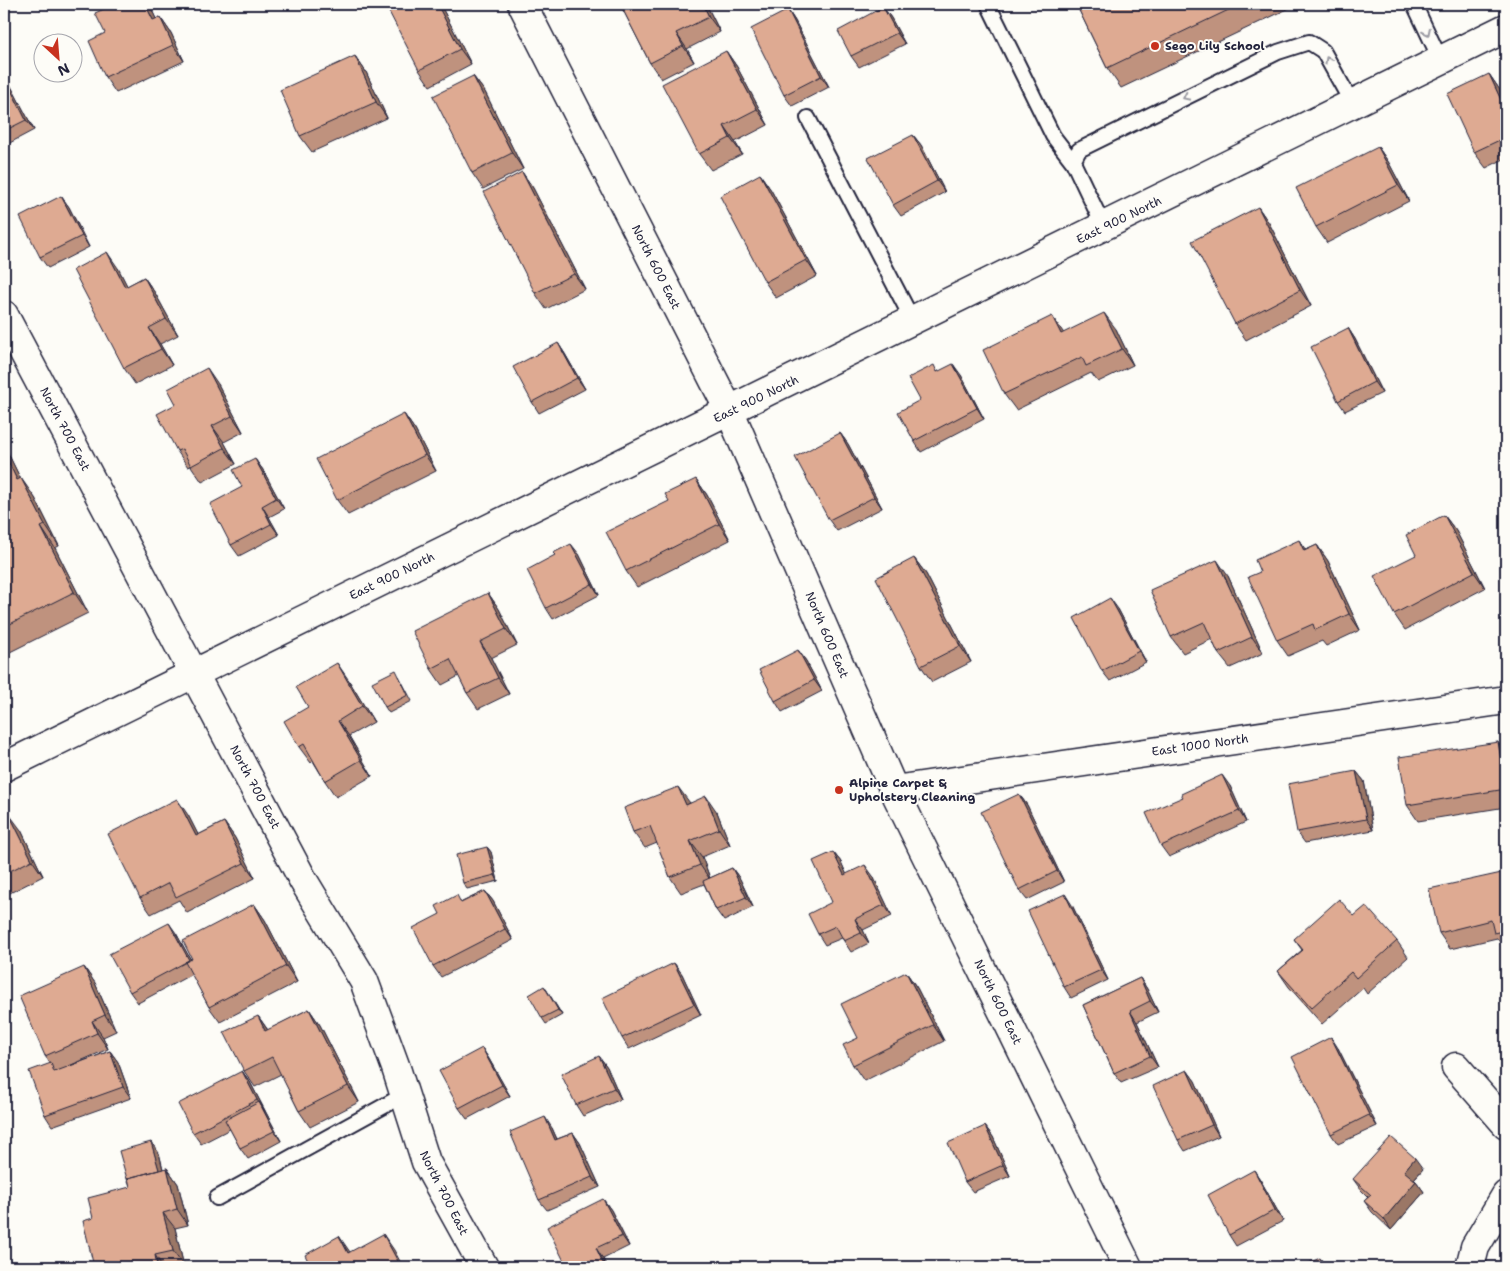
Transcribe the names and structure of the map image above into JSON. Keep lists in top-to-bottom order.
{
  "streets": {
    "street": [
      "East 900 North",
      "North 600 East",
      "North 700 East",
      "East 1000 North"
    ]
  },
  "crossings": [
    ["East 900 North", "North 600 East"],
    ["East 900 North", "North 700 East"],
    ["North 600 East", "East 1000 North"]
  ],
  "places": ["Sego Lily School", "Alpine Carpet & Upholstery Cleaning"],
  "north": "bottom right"
}
